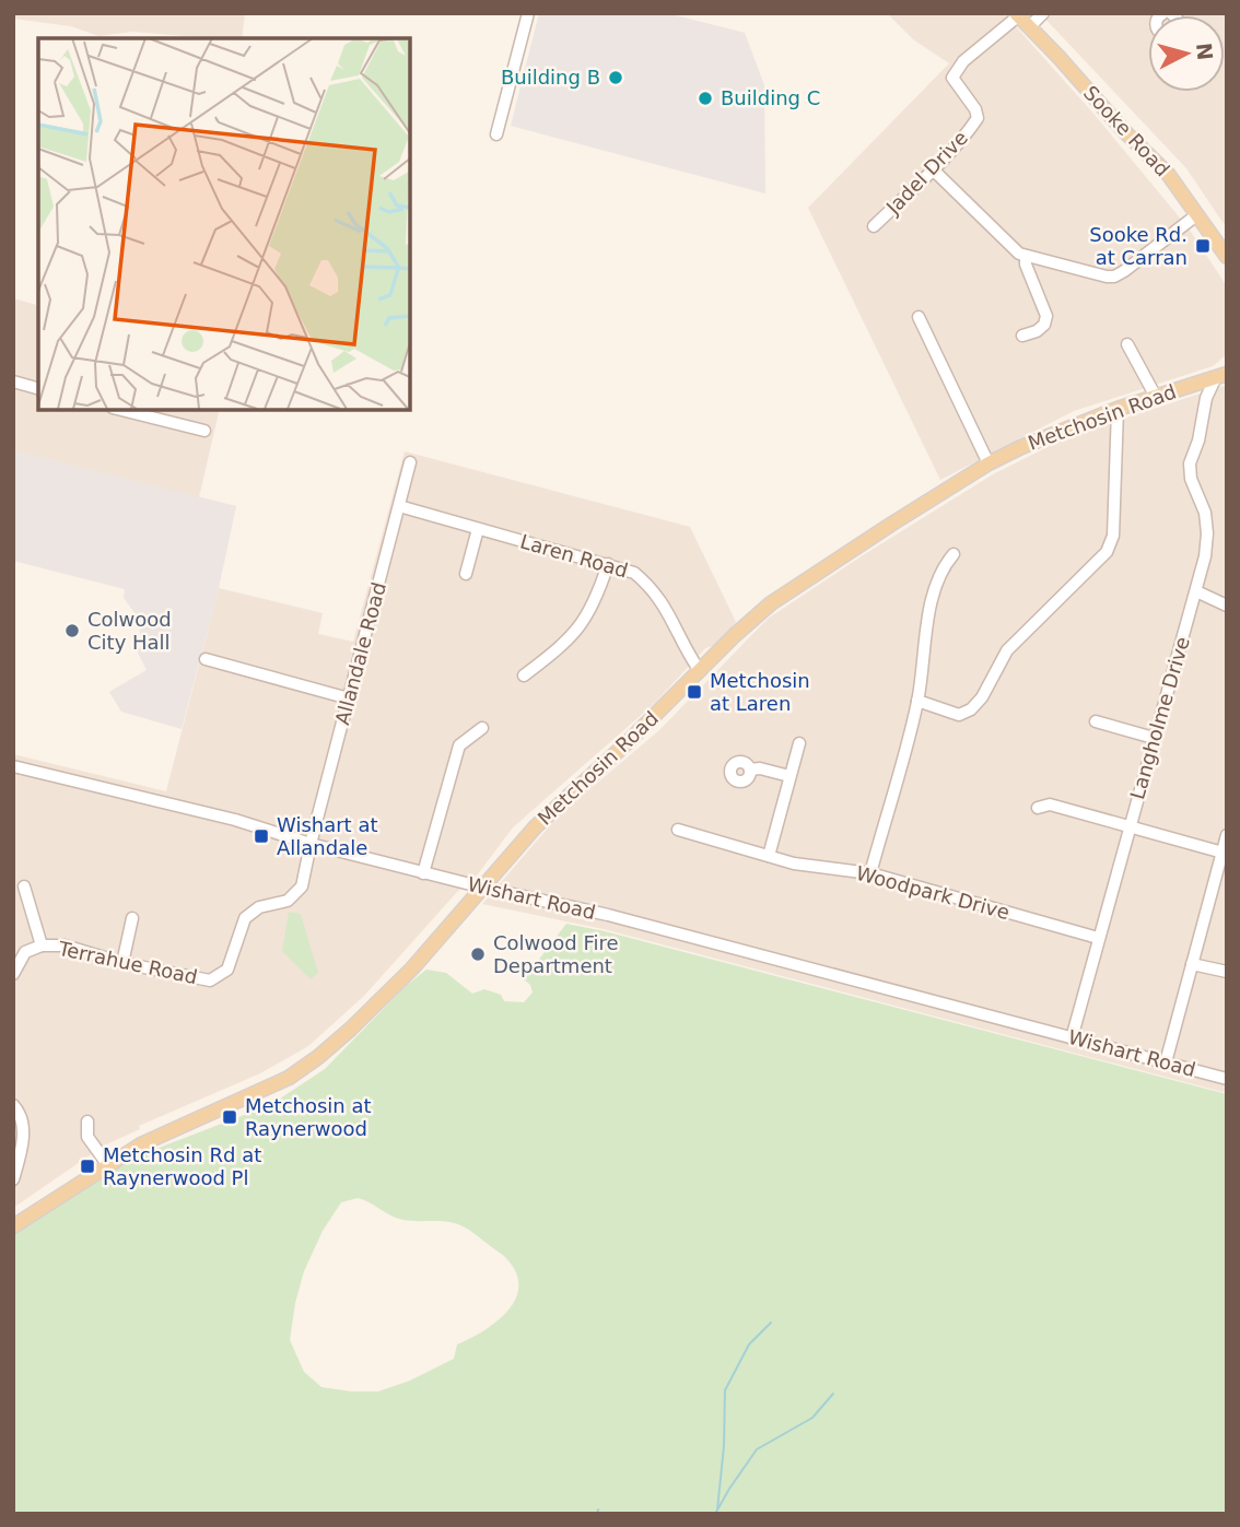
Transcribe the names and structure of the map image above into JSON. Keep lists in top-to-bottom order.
{
  "streets": {
    "main road": ["Sooke Road", "Metchosin Road"],
    "street": [
      "Jadel Drive",
      "Laren Road",
      "Allandale Road",
      "Langholme Drive",
      "Woodpark Drive",
      "Wishart Road",
      "Terrahue Road"
    ]
  },
  "crossings": [
    ["Sooke Road", "Jadel Drive"],
    ["Metchosin Road", "Laren Road"],
    ["Metchosin Road", "Langholme Drive"],
    ["Metchosin Road", "Wishart Road"],
    ["Laren Road", "Allandale Road"],
    ["Allandale Road", "Wishart Road"],
    ["Allandale Road", "Terrahue Road"],
    ["Langholme Drive", "Woodpark Drive"],
    ["Langholme Drive", "Wishart Road"],
    ["Wishart Road", "Terrahue Road"]
  ],
  "places": {
    "other": [
      "Building B",
      "Building C",
      "Colwood City Hall",
      "Colwood Fire Department"
    ],
    "transit": [
      "Sooke Rd. at Carran",
      "Metchosin at Laren",
      "Wishart at Allandale",
      "Metchosin at Raynerwood",
      "Metchosin Rd at Raynerwood Pl"
    ]
  },
  "north": "right"
}
